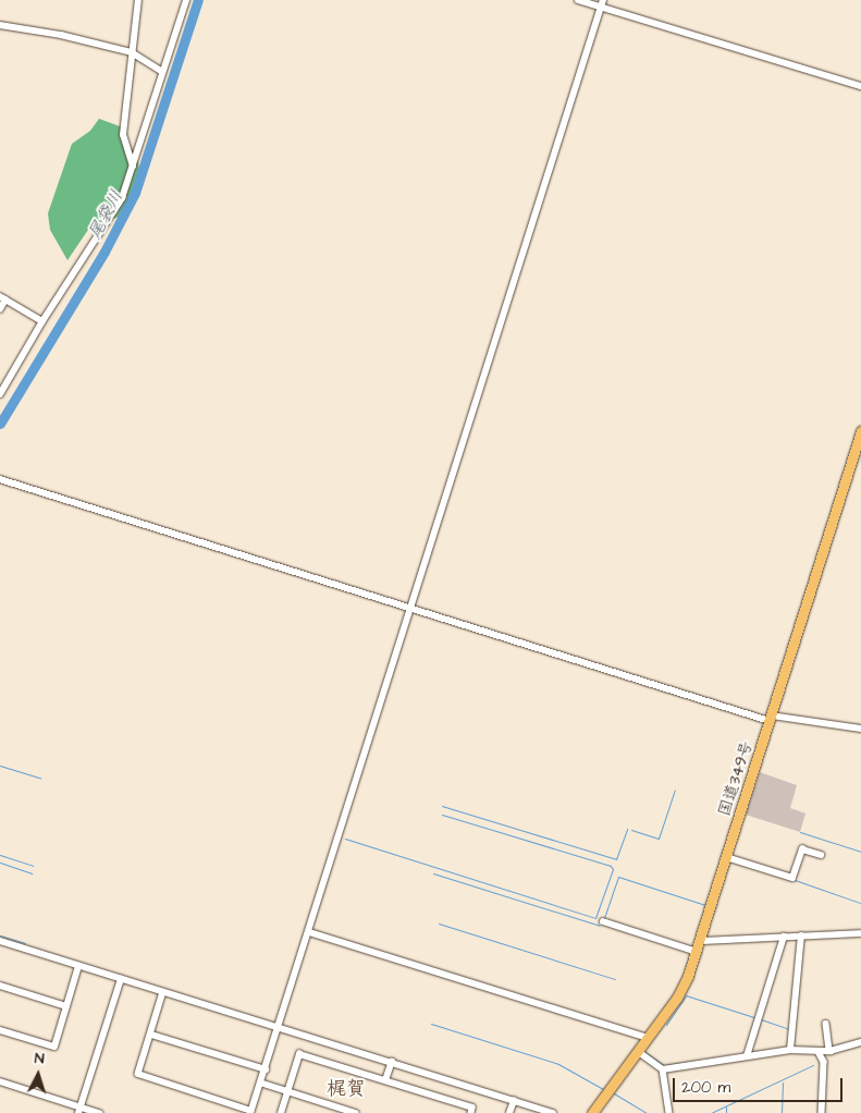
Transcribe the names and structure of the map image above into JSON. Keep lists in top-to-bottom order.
{
  "streets": {
    "highway": ["国道349号"]
  },
  "districts": ["梶賀"],
  "water": ["尾袋川"],
  "scale_bar": "200 m",
  "north": "top"
}
